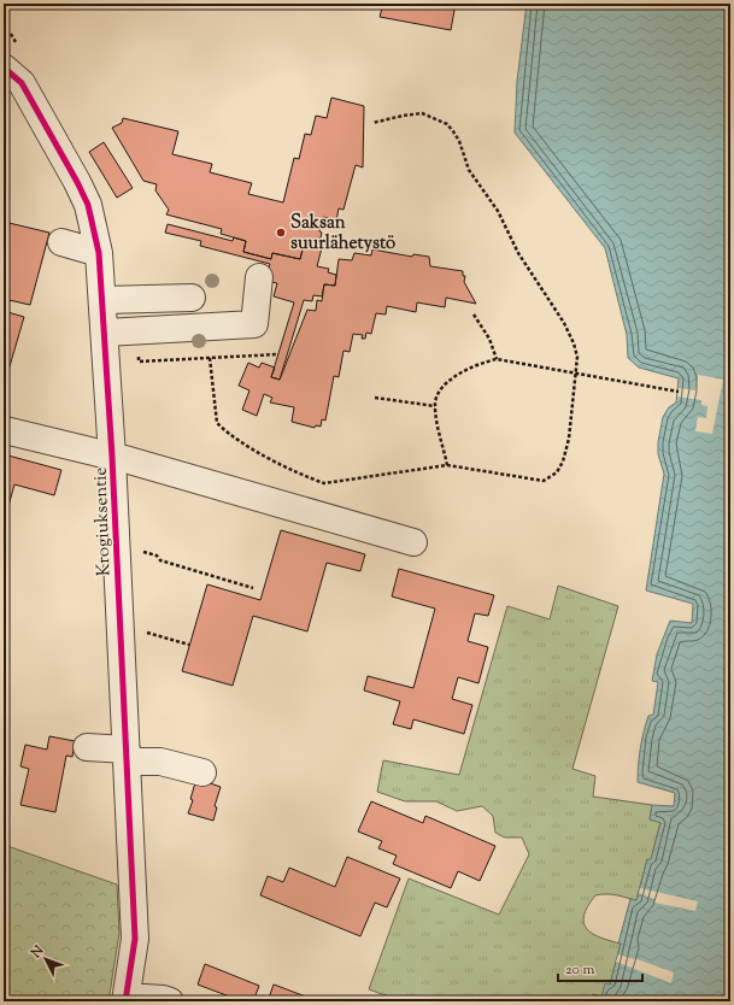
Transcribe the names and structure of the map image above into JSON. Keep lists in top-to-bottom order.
{
  "streets": {
    "street": ["Krogiuksentie"]
  },
  "places": ["Saksan suurlähetystö"],
  "scale_bar": "20 m",
  "north": "top left"
}
